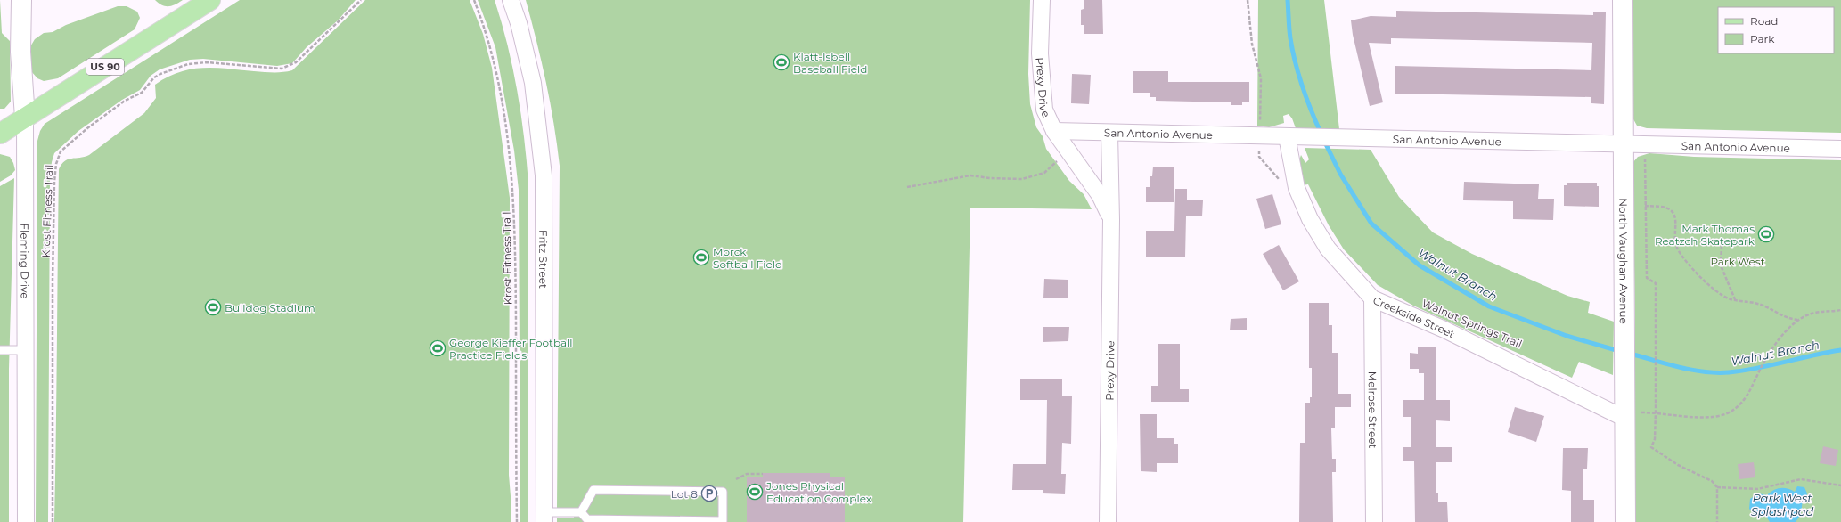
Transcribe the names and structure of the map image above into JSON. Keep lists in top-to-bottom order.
{
  "streets": {
    "main road": ["US 90"],
    "street": [
      "Prexy Drive",
      "San Antonio Avenue",
      "Fritz Street",
      "Fleming Drive",
      "North Vaughan Avenue",
      "Creekside Street",
      "Melrose Street"
    ],
    "path": ["Krost Fitness Trail"]
  },
  "crossings": [
    ["US 90", "Fleming Drive"],
    ["Prexy Drive", "San Antonio Avenue"],
    ["San Antonio Avenue", "North Vaughan Avenue"],
    ["San Antonio Avenue", "Creekside Street"],
    ["North Vaughan Avenue", "Creekside Street"],
    ["Creekside Street", "Melrose Street"]
  ],
  "water": ["Walnut Branch", "Park West Splashpad"],
  "parks": ["Park West"],
  "places": {
    "sports": [
      "Klatt-Isbell Baseball Field",
      "Mark Thomas Reatzch Skatepark",
      "Morck Softball Field",
      "Bulldog Stadium",
      "George Kieffer Football Practice Fields",
      "Jones Physical Education Complex"
    ],
    "parking": ["Lot 8"]
  },
  "legend": ["Road", "Park"]
}
